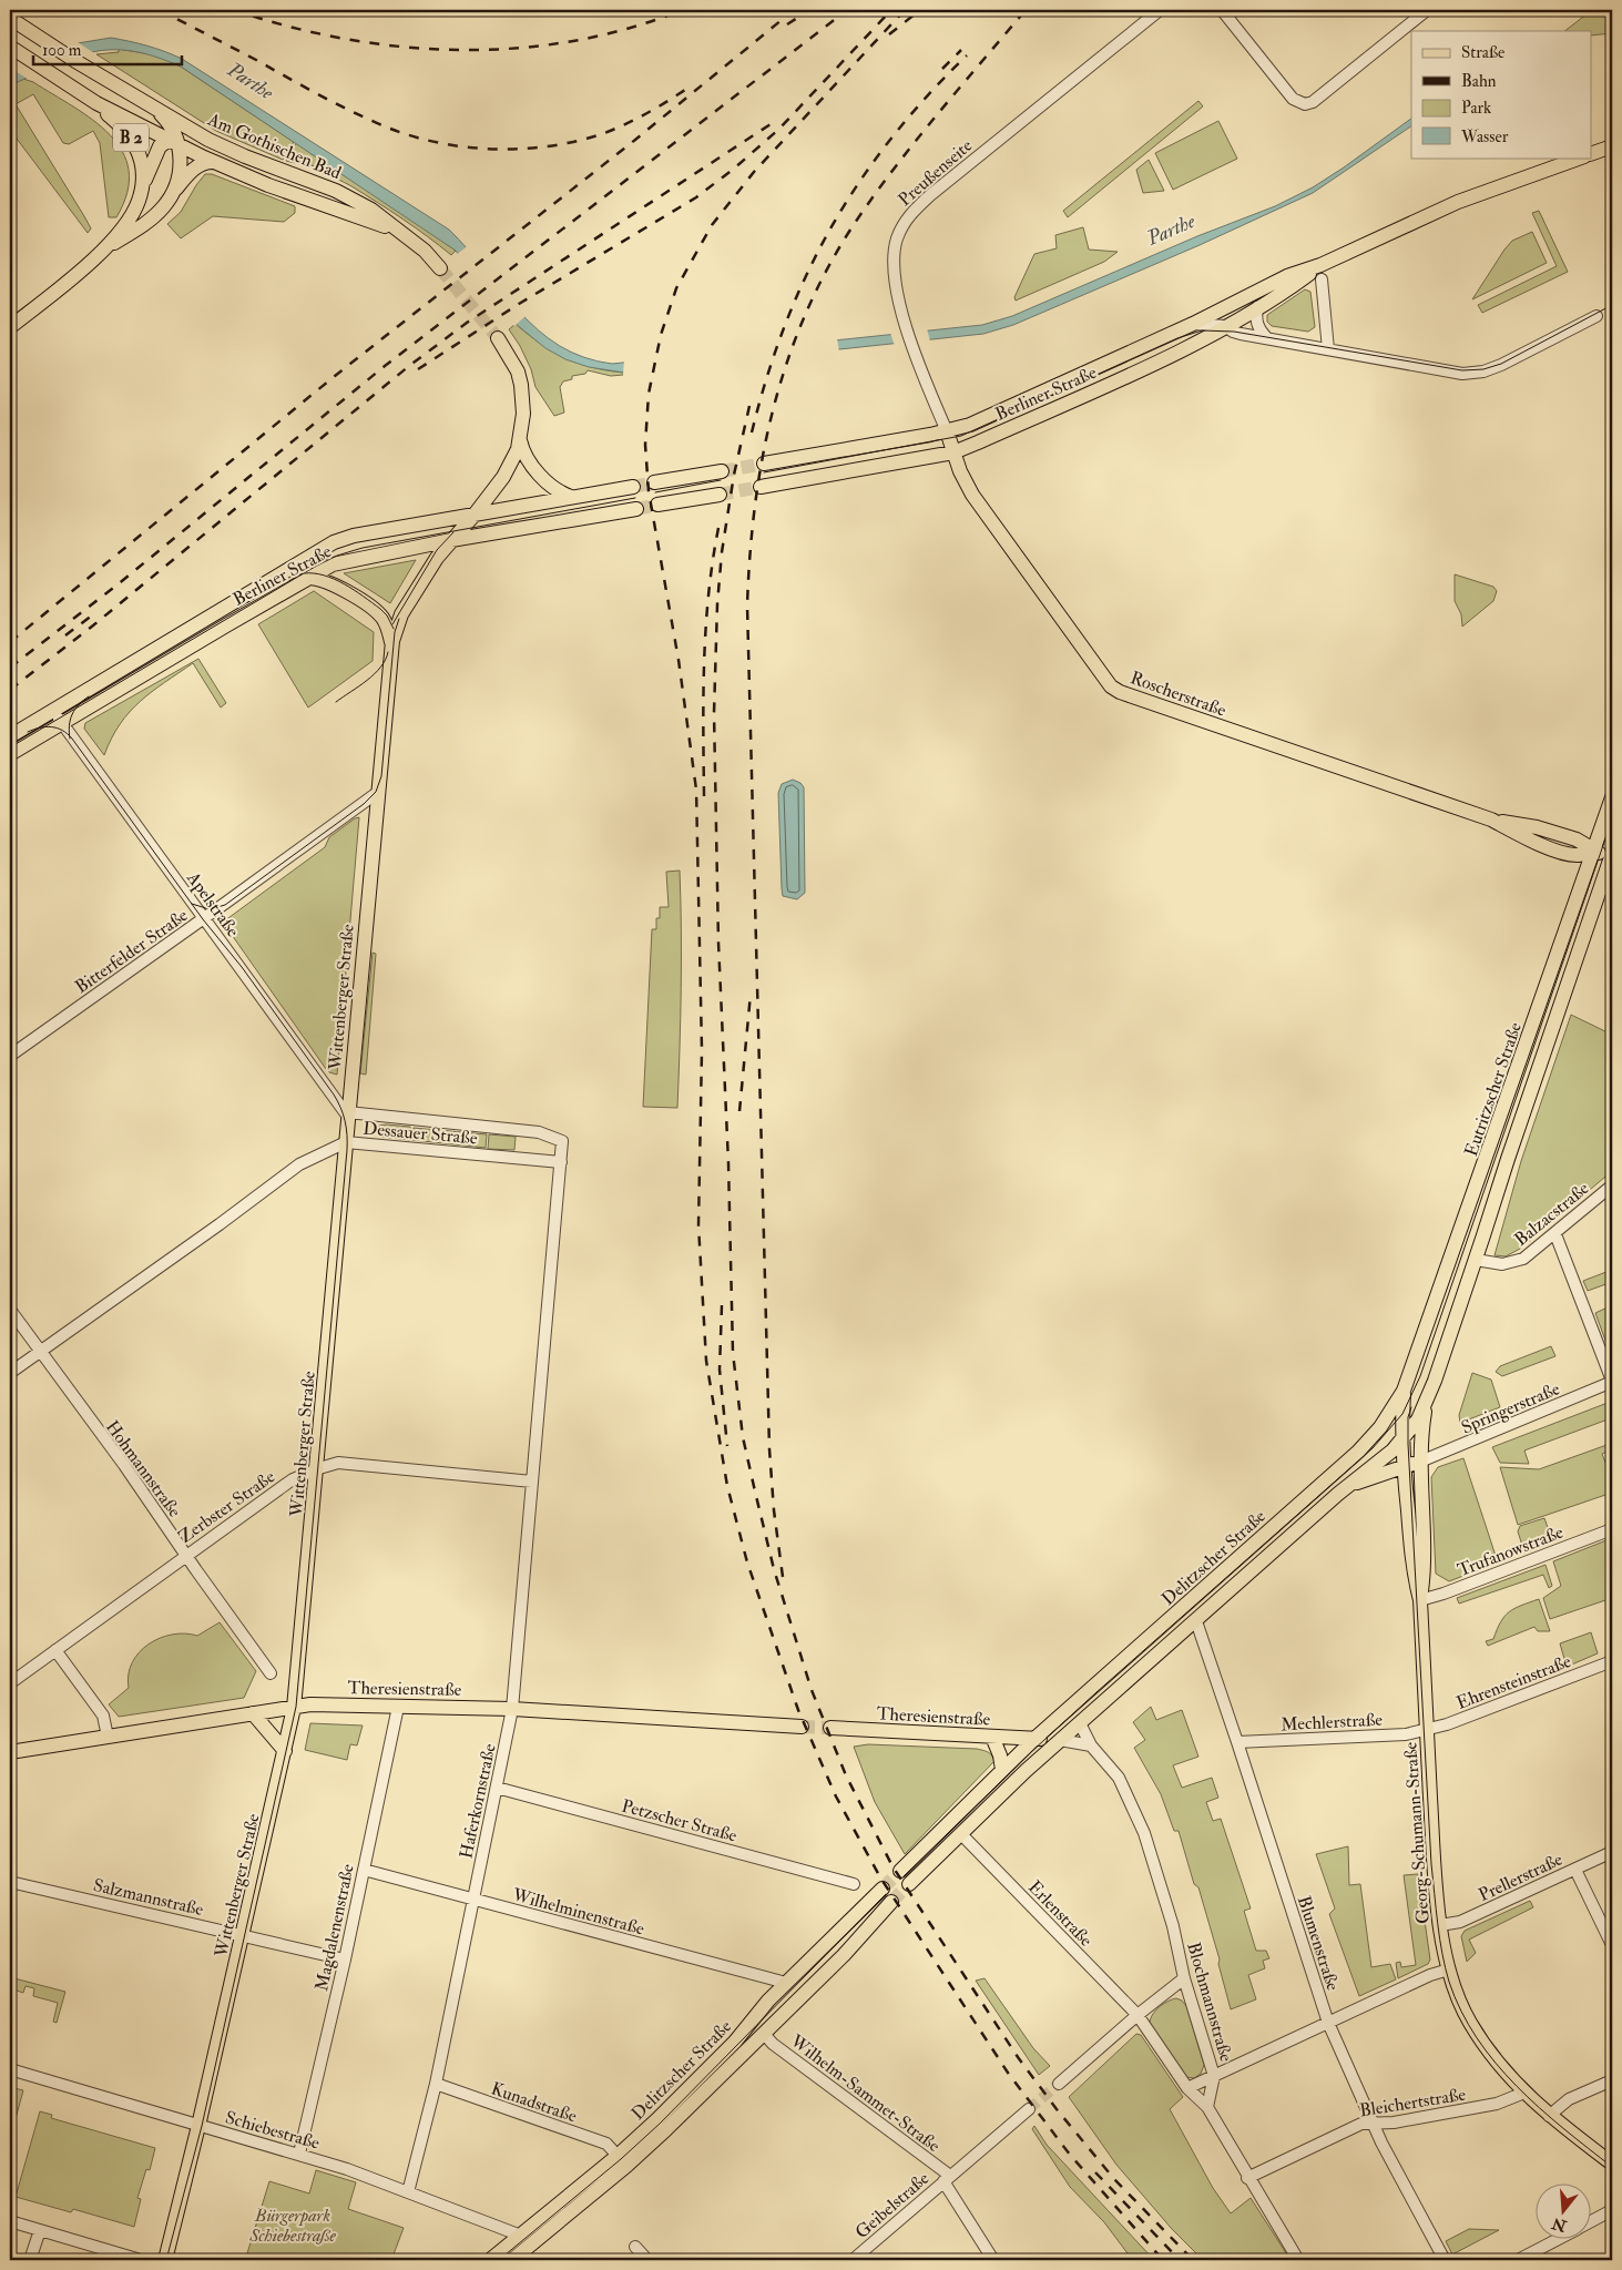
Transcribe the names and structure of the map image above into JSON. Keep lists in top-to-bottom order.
{
  "streets": {
    "main road": [
      "B 2",
      "Am Gothischen Bad",
      "Berliner Straße",
      "Roscherstraße",
      "Wittenberger Straße",
      "Eutritzscher Straße",
      "Delitzscher Straße",
      "Theresienstraße",
      "Georg-Schumann-Straße"
    ],
    "street": [
      "Preußenseite",
      "Apelstraße",
      "Bitterfelder Straße",
      "Dessauer Straße",
      "Balzacstraße",
      "Springerstraße",
      "Hohmannstraße",
      "Zerbster Straße",
      "Trufanowstraße",
      "Ehrensteinstraße",
      "Mechlerstraße",
      "Haferkornstraße",
      "Petzscher Straße",
      "Prellerstraße",
      "Salzmannstraße",
      "Wilhelminenstraße",
      "Erlenstraße",
      "Magdalenenstraße",
      "Blumenstraße",
      "Blochmannstraße",
      "Wilhelm-Sammet-Straße",
      "Kunadstraße",
      "Bleichertstraße",
      "Schiebestraße",
      "Geibelstraße"
    ]
  },
  "crossings": [
    ["B 2", "Am Gothischen Bad"],
    ["Preußenseite", "Berliner Straße"],
    ["Preußenseite", "Roscherstraße"],
    ["Berliner Straße", "Roscherstraße"],
    ["Berliner Straße", "Apelstraße"],
    ["Berliner Straße", "Wittenberger Straße"],
    ["Roscherstraße", "Eutritzscher Straße"],
    ["Apelstraße", "Bitterfelder Straße"],
    ["Apelstraße", "Wittenberger Straße"],
    ["Apelstraße", "Dessauer Straße"],
    ["Bitterfelder Straße", "Wittenberger Straße"],
    ["Wittenberger Straße", "Dessauer Straße"],
    ["Wittenberger Straße", "Zerbster Straße"],
    ["Wittenberger Straße", "Theresienstraße"],
    ["Wittenberger Straße", "Salzmannstraße"],
    ["Wittenberger Straße", "Schiebestraße"],
    ["Eutritzscher Straße", "Balzacstraße"],
    ["Eutritzscher Straße", "Delitzscher Straße"],
    ["Eutritzscher Straße", "Georg-Schumann-Straße"],
    ["Dessauer Straße", "Hohmannstraße"],
    ["Dessauer Straße", "Haferkornstraße"],
    ["Springerstraße", "Georg-Schumann-Straße"],
    ["Hohmannstraße", "Zerbster Straße"],
    ["Zerbster Straße", "Haferkornstraße"],
    ["Trufanowstraße", "Georg-Schumann-Straße"],
    ["Delitzscher Straße", "Theresienstraße"],
    ["Delitzscher Straße", "Georg-Schumann-Straße"],
    ["Delitzscher Straße", "Wilhelminenstraße"],
    ["Delitzscher Straße", "Erlenstraße"],
    ["Delitzscher Straße", "Blumenstraße"],
    ["Delitzscher Straße", "Blochmannstraße"],
    ["Delitzscher Straße", "Wilhelm-Sammet-Straße"],
    ["Delitzscher Straße", "Kunadstraße"],
    ["Delitzscher Straße", "Schiebestraße"],
    ["Ehrensteinstraße", "Mechlerstraße"],
    ["Ehrensteinstraße", "Georg-Schumann-Straße"],
    ["Theresienstraße", "Haferkornstraße"],
    ["Theresienstraße", "Magdalenenstraße"],
    ["Mechlerstraße", "Georg-Schumann-Straße"],
    ["Mechlerstraße", "Blumenstraße"],
    ["Haferkornstraße", "Petzscher Straße"],
    ["Haferkornstraße", "Wilhelminenstraße"],
    ["Haferkornstraße", "Kunadstraße"],
    ["Haferkornstraße", "Schiebestraße"],
    ["Georg-Schumann-Straße", "Prellerstraße"],
    ["Georg-Schumann-Straße", "Bleichertstraße"],
    ["Salzmannstraße", "Magdalenenstraße"],
    ["Wilhelminenstraße", "Magdalenenstraße"],
    ["Erlenstraße", "Blochmannstraße"],
    ["Magdalenenstraße", "Schiebestraße"],
    ["Blumenstraße", "Bleichertstraße"],
    ["Wilhelm-Sammet-Straße", "Geibelstraße"]
  ],
  "water": ["Parthe"],
  "parks": ["Bürgerpark Schiebestraße"],
  "legend": [
    "Straße",
    "Bahn",
    "Park",
    "Wasser"
  ],
  "scale_bar": "100 m",
  "north": "bottom"
}
